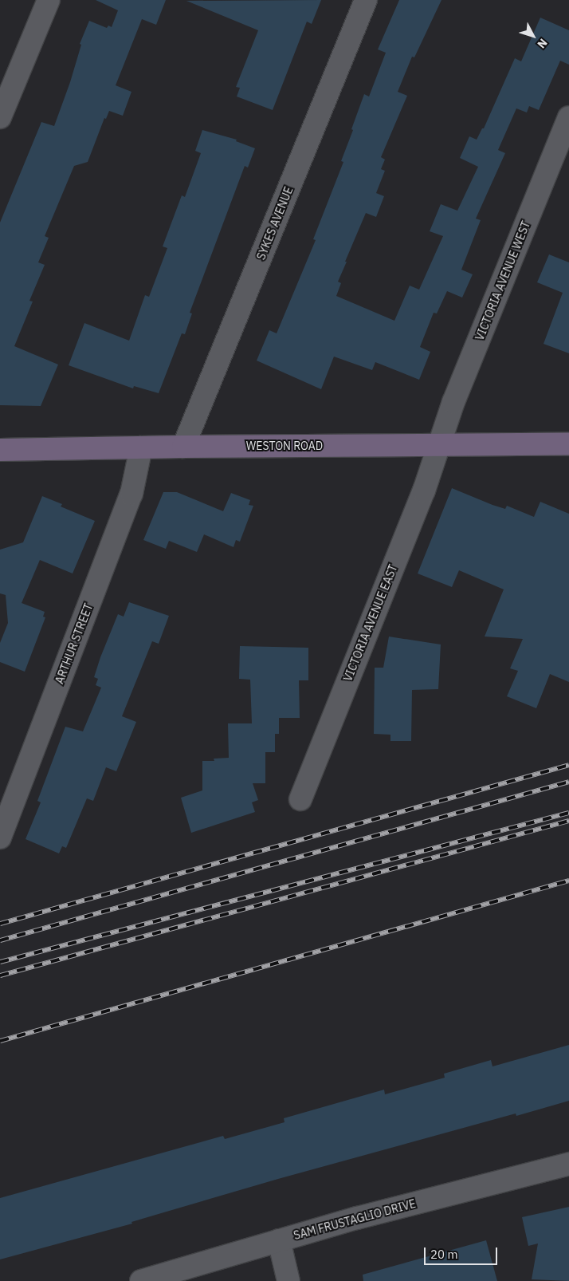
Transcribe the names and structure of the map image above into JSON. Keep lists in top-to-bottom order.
{
  "streets": {
    "main road": ["WESTON ROAD"],
    "street": [
      "SYKES AVENUE",
      "VICTORIA AVENUE WEST",
      "VICTORIA AVENUE EAST",
      "ARTHUR STREET",
      "SAM FRUSTAGLIO DRIVE"
    ]
  },
  "crossings": [
    ["SYKES AVENUE", "WESTON ROAD"],
    ["VICTORIA AVENUE WEST", "WESTON ROAD"],
    ["VICTORIA AVENUE WEST", "VICTORIA AVENUE EAST"],
    ["WESTON ROAD", "VICTORIA AVENUE EAST"],
    ["WESTON ROAD", "ARTHUR STREET"]
  ],
  "scale_bar": "20 m",
  "north": "bottom right"
}
